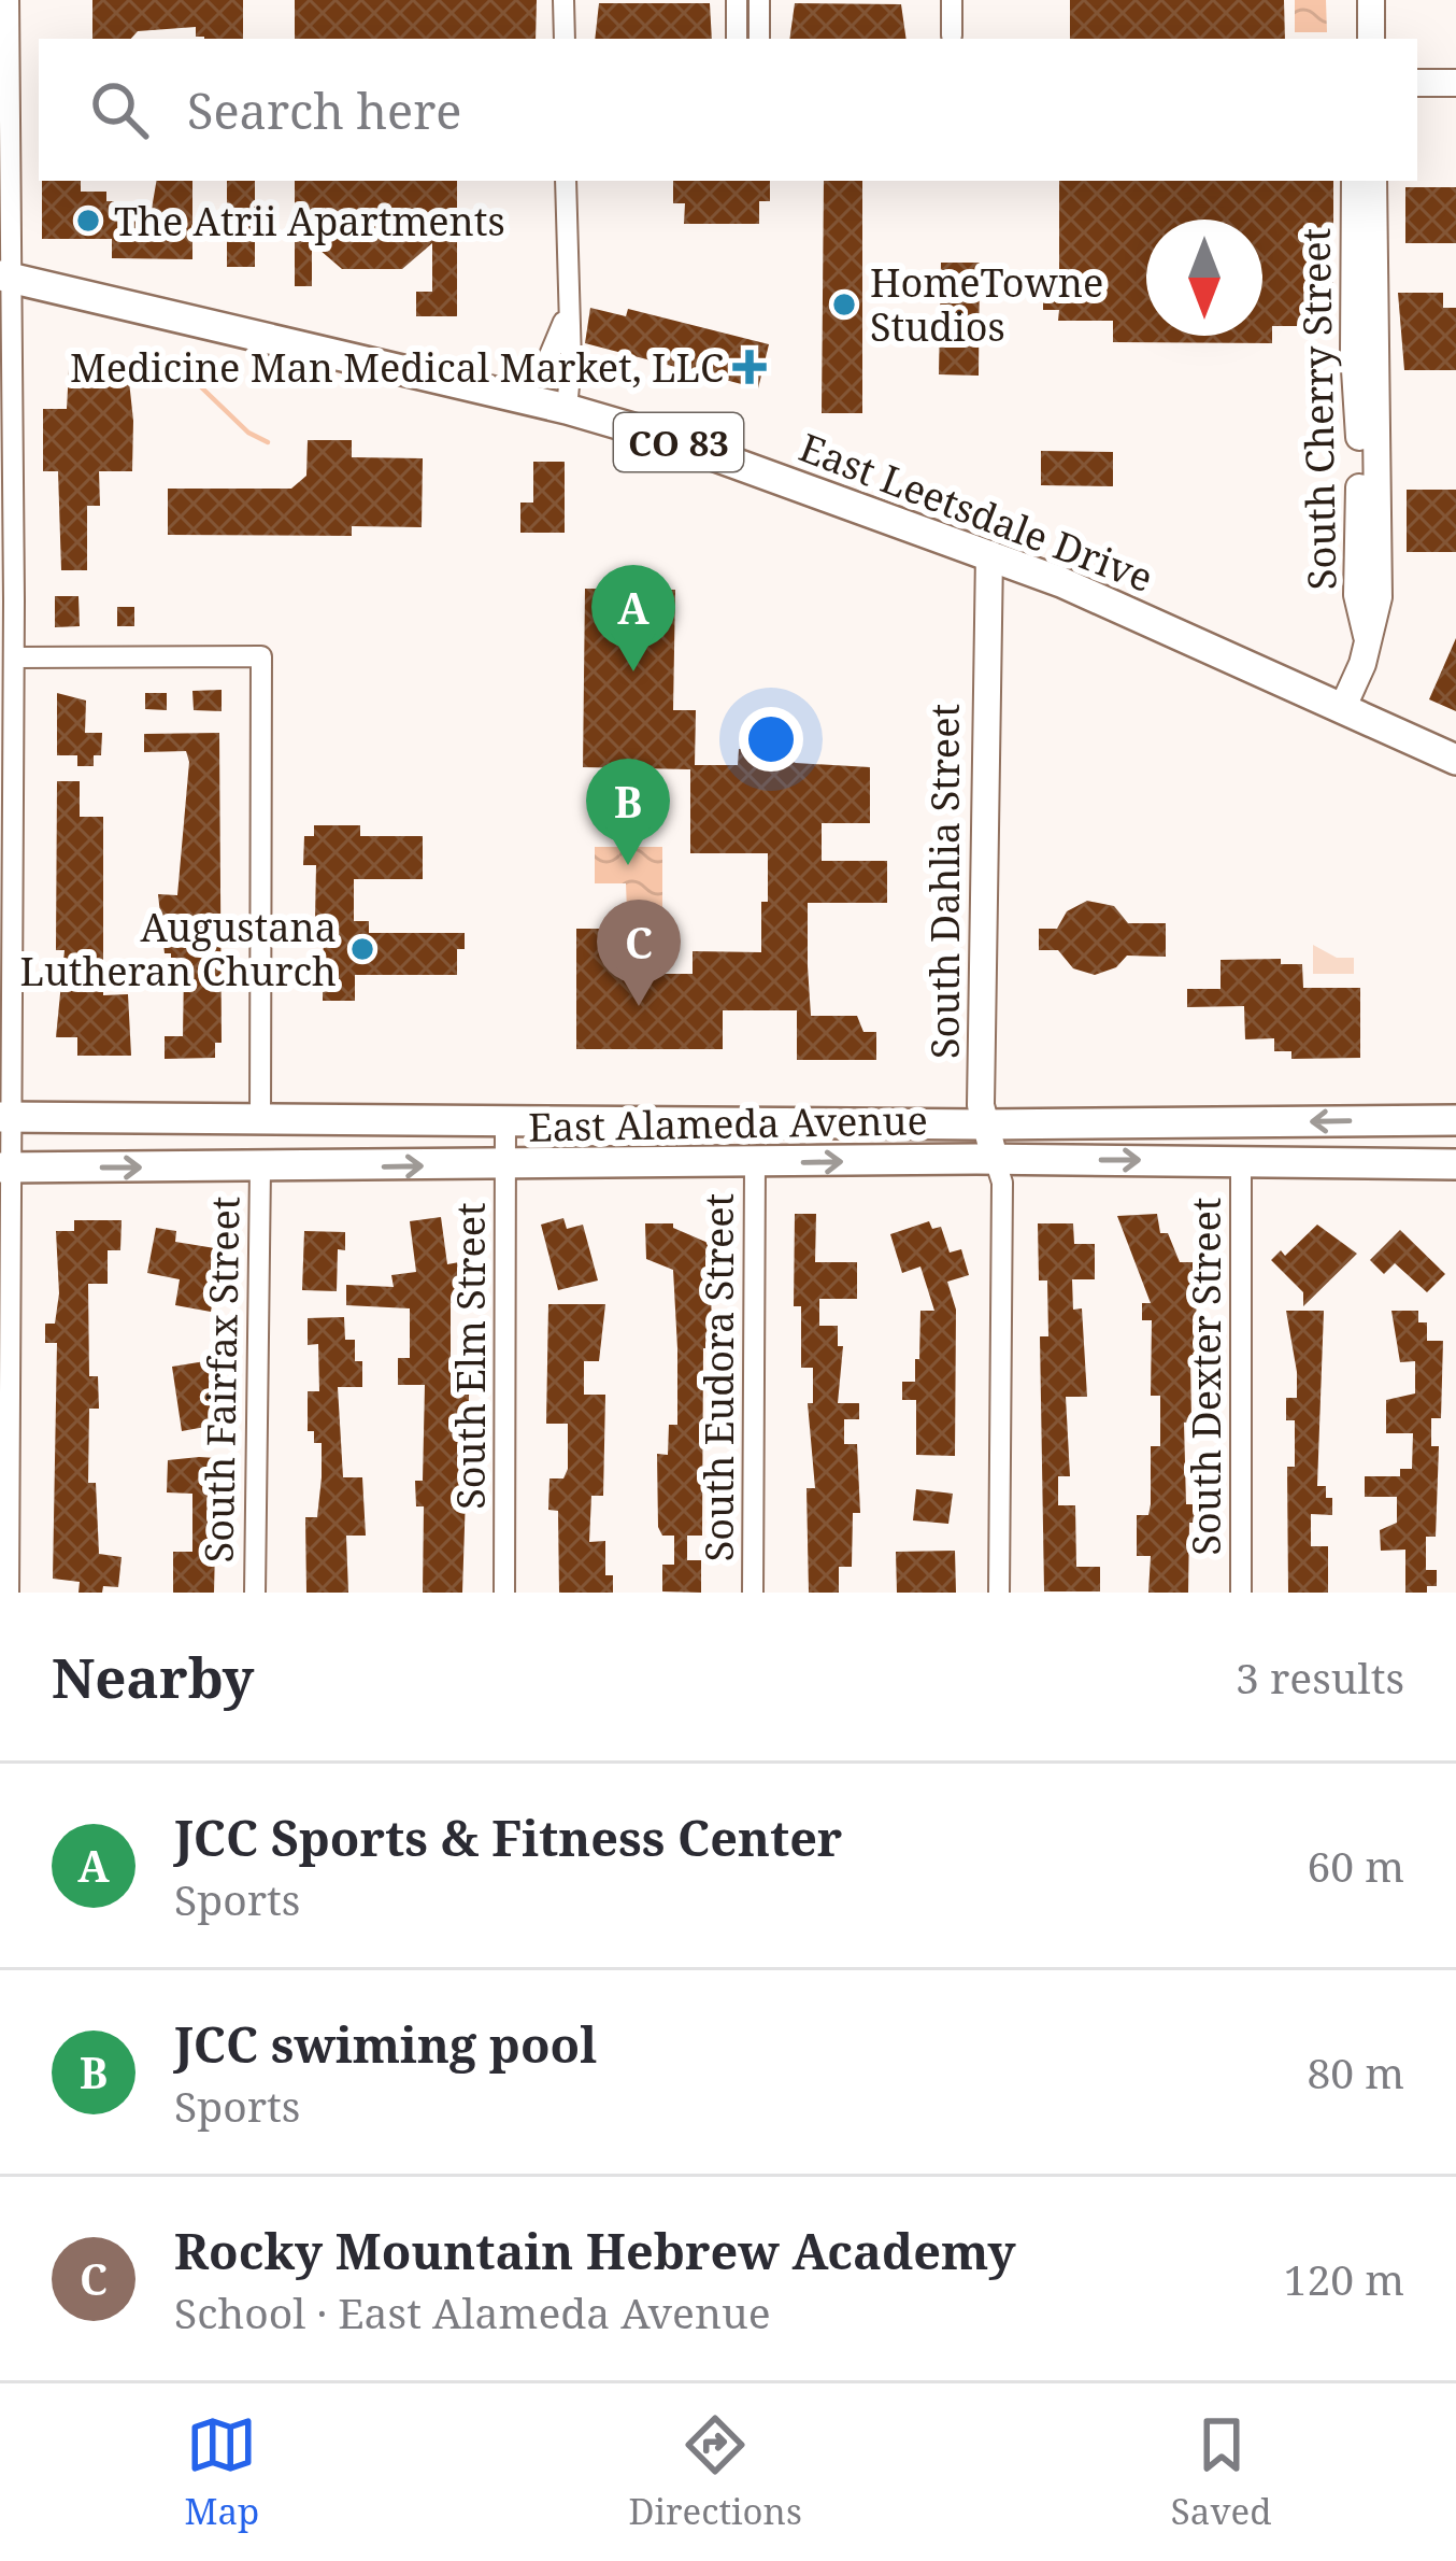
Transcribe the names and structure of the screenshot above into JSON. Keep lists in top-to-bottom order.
{
  "streets": {
    "main road": [
      "South Cherry Street",
      "CO 83",
      "East Leetsdale Drive",
      "South Dahlia Street",
      "East Alameda Avenue"
    ],
    "street": [
      "South Elm Street",
      "South Dexter Street",
      "South Eudora Street",
      "South Fairfax Street"
    ]
  },
  "crossings": [
    ["South Cherry Street", "East Leetsdale Drive"],
    ["East Leetsdale Drive", "South Dahlia Street"],
    ["South Dahlia Street", "East Alameda Avenue"],
    ["East Alameda Avenue", "South Elm Street"],
    ["East Alameda Avenue", "South Dexter Street"],
    ["East Alameda Avenue", "South Eudora Street"],
    ["East Alameda Avenue", "South Fairfax Street"]
  ],
  "places": {
    "other": ["The Atrii Apartments", "HomeTowne Studios", "Augustana Lutheran Church"],
    "health": ["Medicine Man Medical Market, LLC"]
  },
  "north": "bottom",
  "page": {
    "search": "Search here",
    "pins": ["A", "B", "C"],
    "heading": ["Nearby", "3 results"],
    "list": [
      {
        "mark": "A",
        "name": "JCC Sports & Fitness Center",
        "note": "Sports",
        "value": "60 m"
      },
      {
        "mark": "B",
        "name": "JCC swiming pool",
        "note": "Sports",
        "value": "80 m"
      },
      {
        "mark": "C",
        "name": "Rocky Mountain Hebrew Academy",
        "note": "School · East Alameda Avenue",
        "value": "120 m"
      }
    ],
    "nav": ["Map", "Directions", "Saved"]
  }
}
